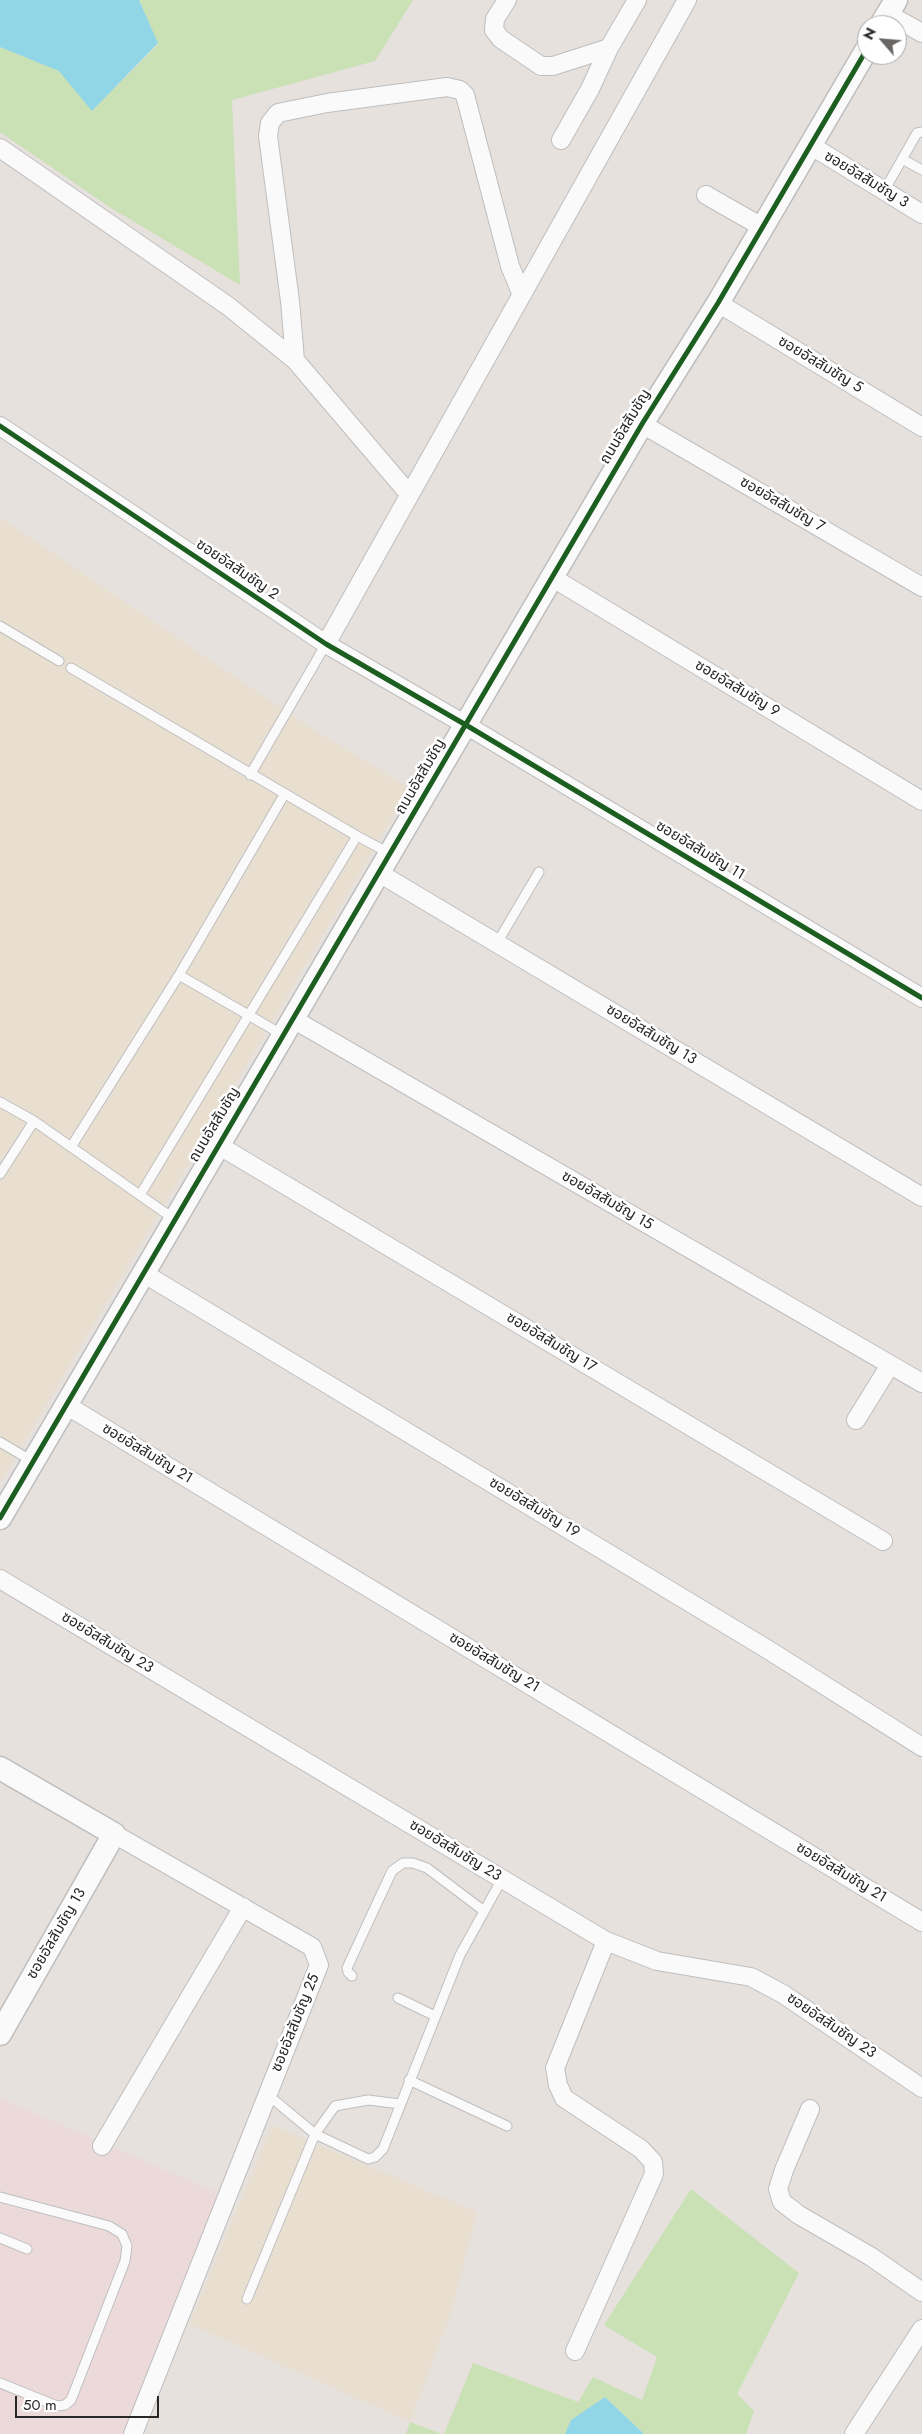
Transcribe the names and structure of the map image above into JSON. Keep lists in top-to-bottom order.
{
  "streets": {
    "street": [
      "ซอยอัสสัมชัญ 3",
      "ซอยอัสสัมชัญ 5",
      "ถนนอัสสัมชัญ",
      "ซอยอัสสัมชัญ 7",
      "ซอยอัสสัมชัญ 2",
      "ซอยอัสสัมชัญ 9",
      "ซอยอัสสัมชัญ 11",
      "ซอยอัสสัมชัญ 13",
      "ซอยอัสสัมชัญ 15",
      "ซอยอัสสัมชัญ 17",
      "ซอยอัสสัมชัญ 21",
      "ซอยอัสสัมชัญ 19",
      "ซอยอัสสัมชัญ 23",
      "ซอยอัสสัมชัญ 25"
    ]
  },
  "crossings": [
    ["ซอยอัสสัมชัญ 3", "ถนนอัสสัมชัญ"],
    ["ซอยอัสสัมชัญ 5", "ถนนอัสสัมชัญ"],
    ["ถนนอัสสัมชัญ", "ซอยอัสสัมชัญ 7"],
    ["ถนนอัสสัมชัญ", "ซอยอัสสัมชัญ 2"],
    ["ถนนอัสสัมชัญ", "ซอยอัสสัมชัญ 9"],
    ["ถนนอัสสัมชัญ", "ซอยอัสสัมชัญ 11"],
    ["ถนนอัสสัมชัญ", "ซอยอัสสัมชัญ 13"],
    ["ถนนอัสสัมชัญ", "ซอยอัสสัมชัญ 15"],
    ["ถนนอัสสัมชัญ", "ซอยอัสสัมชัญ 17"],
    ["ถนนอัสสัมชัญ", "ซอยอัสสัมชัญ 21"],
    ["ถนนอัสสัมชัญ", "ซอยอัสสัมชัญ 19"],
    ["ซอยอัสสัมชัญ 2", "ซอยอัสสัมชัญ 11"],
    ["ซอยอัสสัมชัญ 13", "ซอยอัสสัมชัญ 25"]
  ],
  "scale_bar": "50 m",
  "north": "top left"
}
